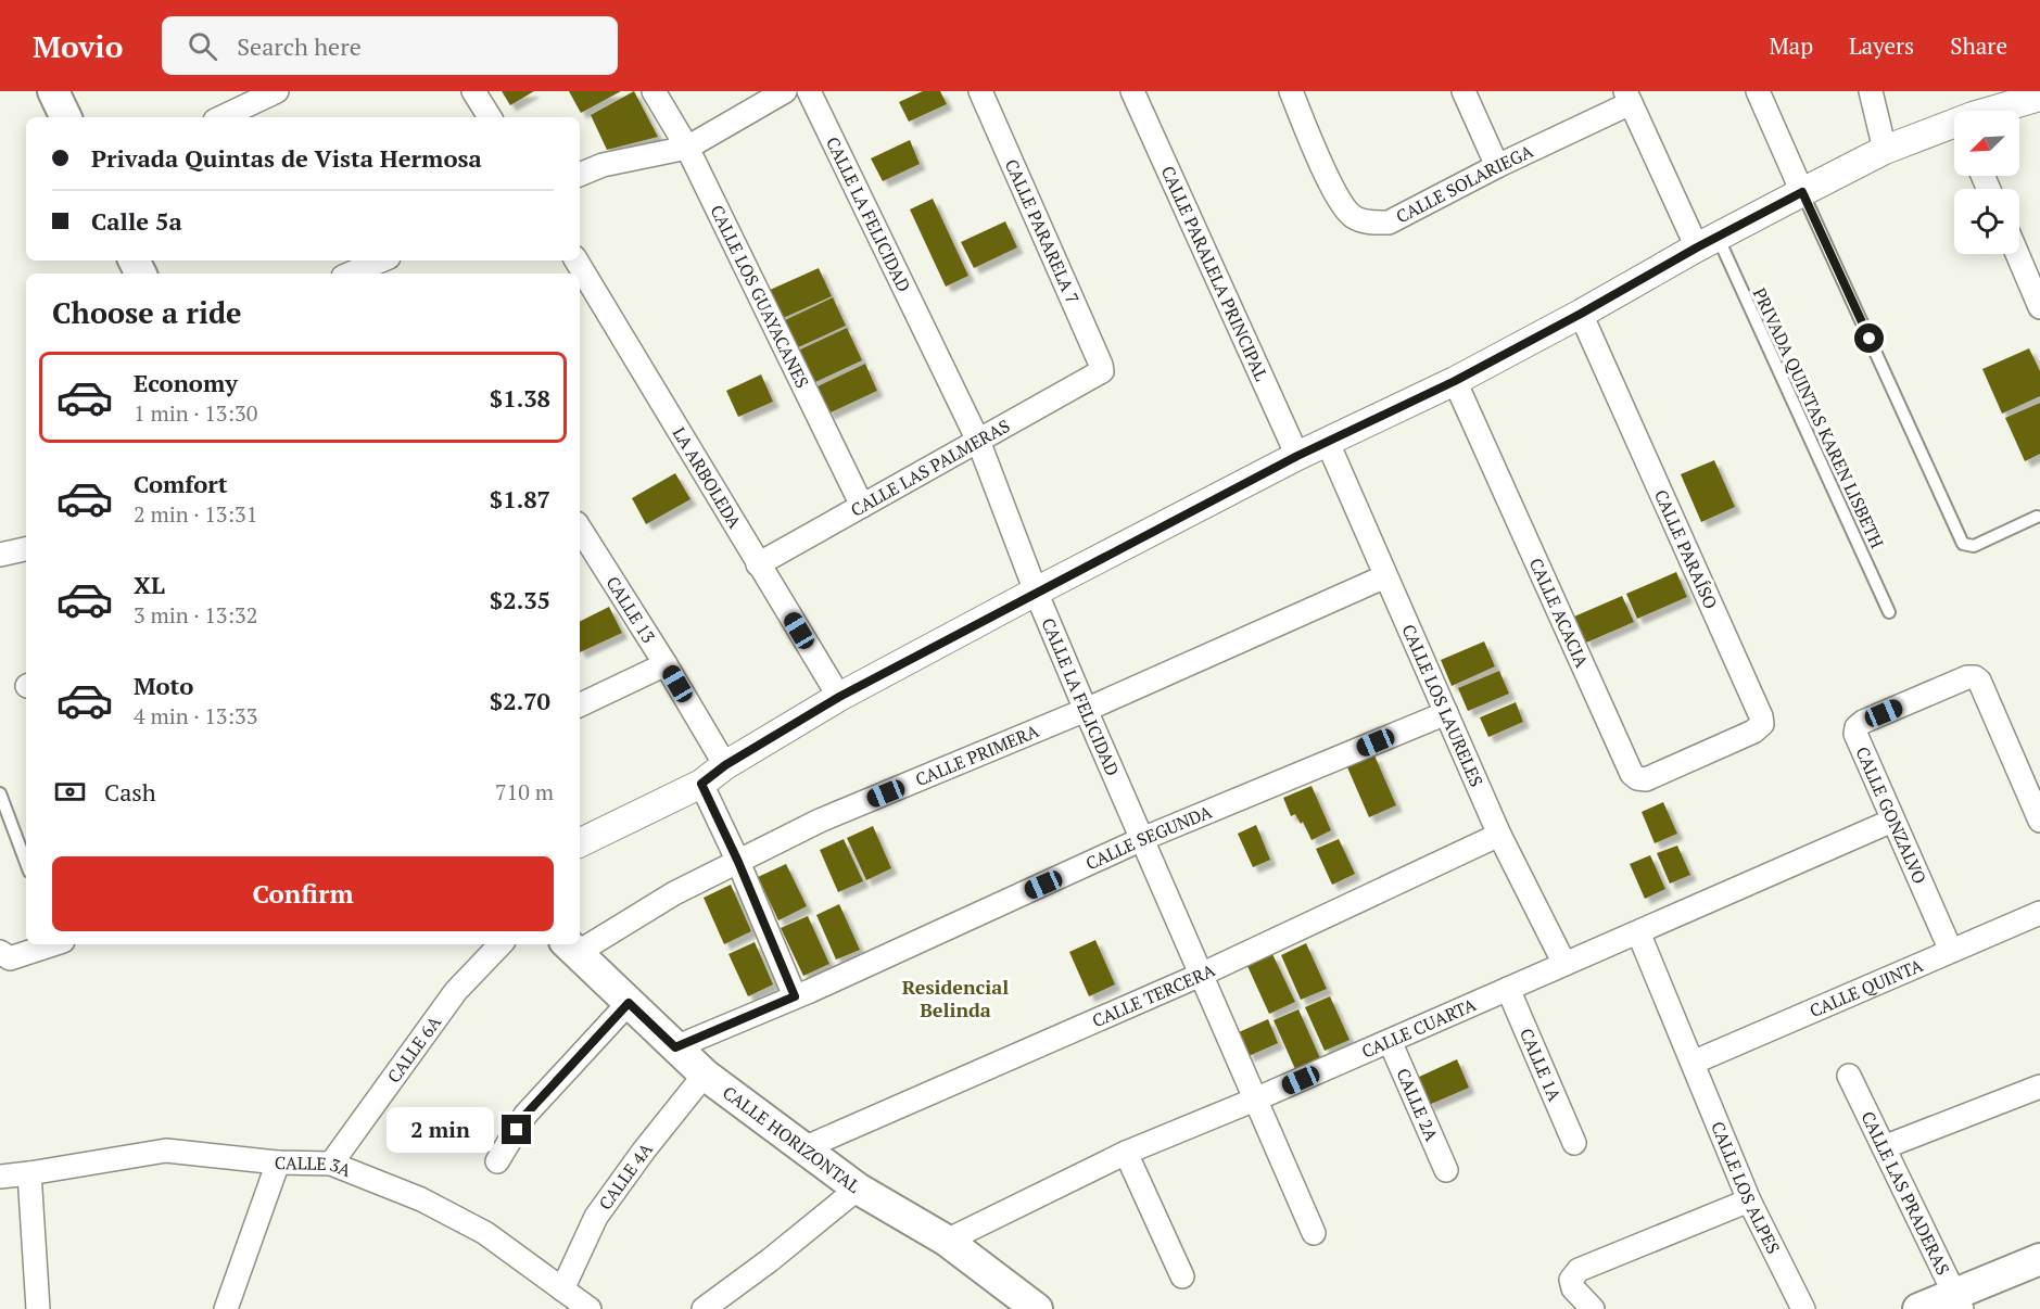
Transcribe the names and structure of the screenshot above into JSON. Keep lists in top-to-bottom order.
{
  "streets": {
    "main road": ["CALLE HORIZONTAL"],
    "street": [
      "CALLE SOLARIEGA",
      "CALLE LA FELICIDAD",
      "CALLE PARARELA 7",
      "CALLE PARALELA PRINCIPAL",
      "CALLE LOS GUAYACANES",
      "CALLE LAS PALMERAS",
      "LA ARBOLEDA",
      "CALLE PARAÍSO",
      "CALLE 13",
      "CALLE ACACIA",
      "CALLE LOS LAURELES",
      "CALLE PRIMERA",
      "CALLE GONZALVO",
      "CALLE SEGUNDA",
      "CALLE QUINTA",
      "CALLE TERCERA",
      "CALLE CUARTA",
      "CALLE 6A",
      "CALLE 1A",
      "CALLE 2A",
      "CALLE 3A",
      "CALLE 4A",
      "CALLE LOS ALPES",
      "CALLE LAS PRADERAS"
    ],
    "lane": ["PRIVADA QUINTAS KAREN LISBETH"]
  },
  "crossings": [
    ["CALLE LA FELICIDAD", "CALLE LAS PALMERAS"],
    ["CALLE LA FELICIDAD", "CALLE PRIMERA"],
    ["CALLE LA FELICIDAD", "CALLE SEGUNDA"],
    ["CALLE LA FELICIDAD", "CALLE TERCERA"],
    ["CALLE LA FELICIDAD", "CALLE CUARTA"],
    ["CALLE PARARELA 7", "CALLE LAS PALMERAS"],
    ["CALLE LOS GUAYACANES", "CALLE LAS PALMERAS"],
    ["CALLE LAS PALMERAS", "LA ARBOLEDA"],
    ["CALLE PARAÍSO", "CALLE ACACIA"],
    ["CALLE LOS LAURELES", "CALLE PRIMERA"],
    ["CALLE LOS LAURELES", "CALLE SEGUNDA"],
    ["CALLE LOS LAURELES", "CALLE TERCERA"],
    ["CALLE LOS LAURELES", "CALLE CUARTA"],
    ["CALLE GONZALVO", "CALLE QUINTA"],
    ["CALLE GONZALVO", "CALLE CUARTA"],
    ["CALLE SEGUNDA", "CALLE HORIZONTAL"],
    ["CALLE QUINTA", "CALLE LOS ALPES"],
    ["CALLE TERCERA", "CALLE HORIZONTAL"],
    ["CALLE CUARTA", "CALLE 1A"],
    ["CALLE CUARTA", "CALLE 2A"],
    ["CALLE CUARTA", "CALLE HORIZONTAL"],
    ["CALLE CUARTA", "CALLE LOS ALPES"],
    ["CALLE 6A", "CALLE 3A"],
    ["CALLE HORIZONTAL", "CALLE 4A"],
    ["CALLE 3A", "CALLE 4A"]
  ],
  "districts": ["Residencial Belinda"],
  "north": "bottom left",
  "page": {
    "header": "Movio",
    "search": "Search here",
    "nav": ["Map", "Layers", "Share"],
    "banner": ["Privada Quintas de Vista Hermosa", "Calle 5a"],
    "heading": "Choose a ride",
    "list": [
      {
        "name": "Economy",
        "note": "1 min · 13:30",
        "value": "$1.38"
      },
      {
        "name": "Comfort",
        "note": "2 min · 13:31",
        "value": "$1.87"
      },
      {
        "name": "XL",
        "note": "3 min · 13:32",
        "value": "$2.35"
      },
      {
        "name": "Moto",
        "note": "4 min · 13:33",
        "value": "$2.70"
      }
    ],
    "pay": ["Cash", "710 m"],
    "buttons": "Confirm",
    "bubble": "2 min"
  }
}
